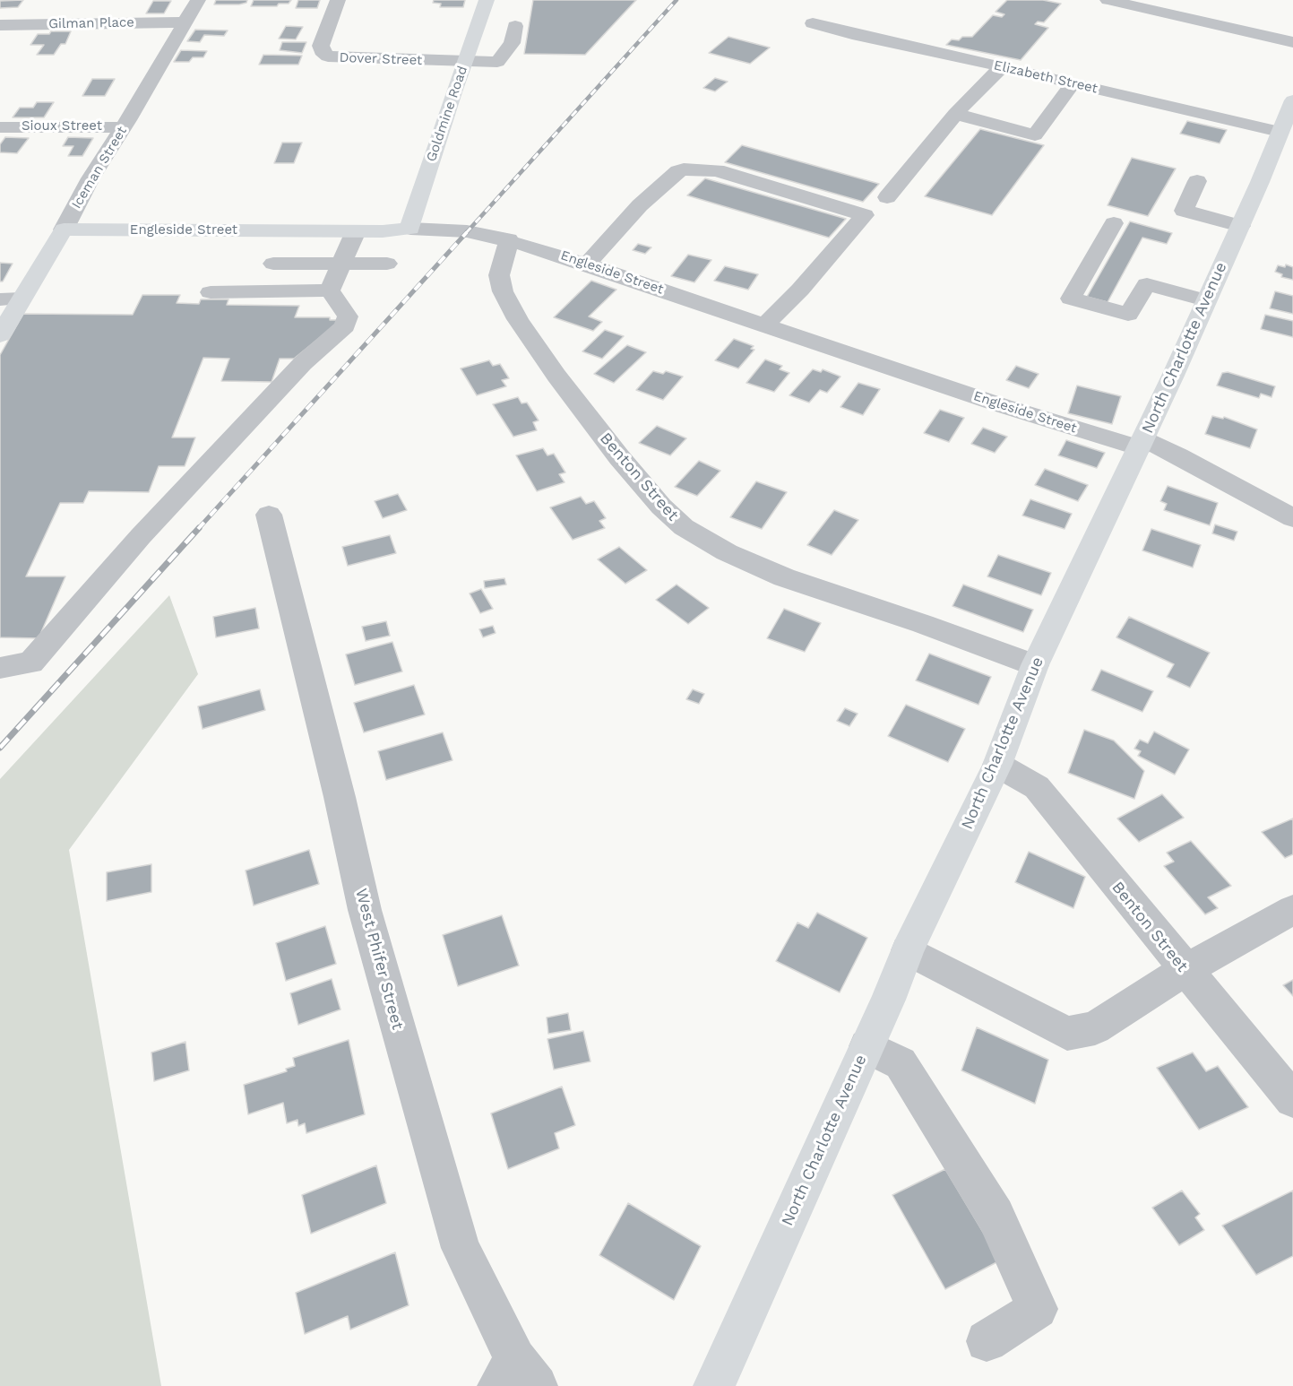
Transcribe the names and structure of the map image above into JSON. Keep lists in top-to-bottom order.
{
  "streets": {
    "main road": [
      "Goldmine Road",
      "Iceman Street",
      "Engleside Street",
      "North Charlotte Avenue"
    ],
    "street": [
      "Gilman Place",
      "Dover Street",
      "Elizabeth Street",
      "Sioux Street",
      "Benton Street",
      "West Phifer Street"
    ]
  },
  "crossings": [
    ["Gilman Place", "Iceman Street"],
    ["Dover Street", "Goldmine Road"],
    ["Elizabeth Street", "North Charlotte Avenue"],
    ["Goldmine Road", "Engleside Street"],
    ["Sioux Street", "Iceman Street"],
    ["Iceman Street", "Engleside Street"],
    ["Engleside Street", "North Charlotte Avenue"],
    ["Engleside Street", "Benton Street"],
    ["North Charlotte Avenue", "Benton Street"]
  ]
}
